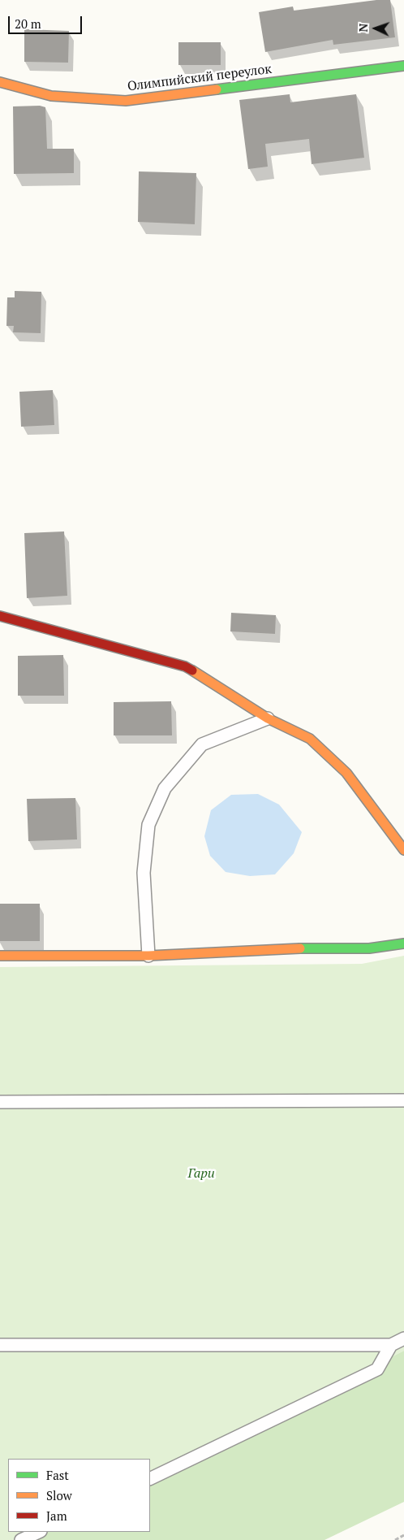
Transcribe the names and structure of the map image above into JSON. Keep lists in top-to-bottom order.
{
  "streets": {
    "street": ["Олимпийский переулок"]
  },
  "parks": ["Гари"],
  "legend": ["Fast", "Slow", "Jam"],
  "scale_bar": "20 m",
  "north": "left"
}
